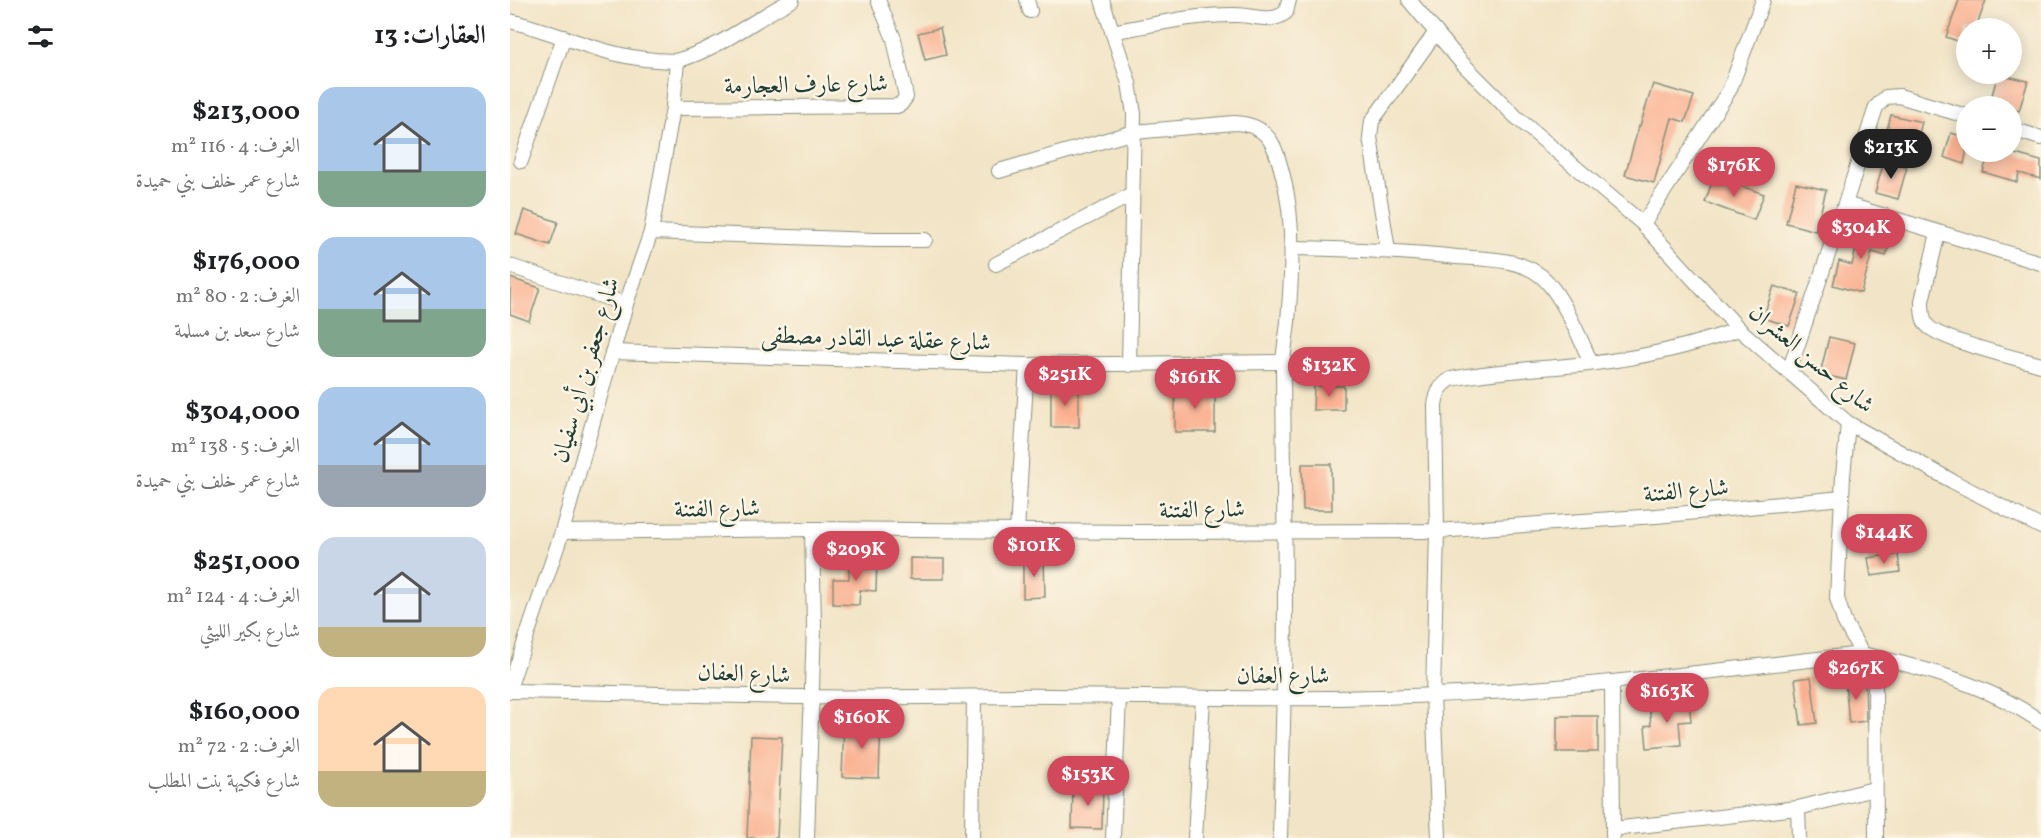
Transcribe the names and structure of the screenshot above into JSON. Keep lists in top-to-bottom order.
{
  "streets": {
    "street": [
      "شارع عارف العجارمة",
      "شارع عقلة عبد القادر مصطفى",
      "شارع حسن العشران",
      "شارع جعفر بن أبي سفيان",
      "شارع الفتنة",
      "شارع العفان"
    ]
  },
  "crossings": [
    ["شارع عارف العجارمة", "شارع جعفر بن أبي سفيان"],
    ["شارع عقلة عبد القادر مصطفى", "شارع جعفر بن أبي سفيان"],
    ["شارع جعفر بن أبي سفيان", "شارع الفتنة"]
  ],
  "page": {
    "heading": "العقارات: 13",
    "map_buttons": ["+", "−"],
    "list": [
      {
        "name": "$213,000",
        "note": "الغرف: 4 · 116 m² · شارع عمر خلف بني حميدة"
      },
      {
        "name": "$176,000",
        "note": "الغرف: 2 · 80 m² · شارع سعد بن مسلمة"
      },
      {
        "name": "$304,000",
        "note": "الغرف: 5 · 138 m² · شارع عمر خلف بني حميدة"
      },
      {
        "name": "$251,000",
        "note": "الغرف: 4 · 124 m² · شارع بكير الليثي"
      },
      {
        "name": "$160,000",
        "note": "الغرف: 2 · 72 m² · شارع فكيهة بنت المطلب"
      }
    ],
    "price": [
      "$213K",
      "$176K",
      "$304K",
      "$132K",
      "$251K",
      "$161K",
      "$144K",
      "$101K",
      "$209K",
      "$267K",
      "$163K",
      "$160K",
      "$153K"
    ]
  }
}
